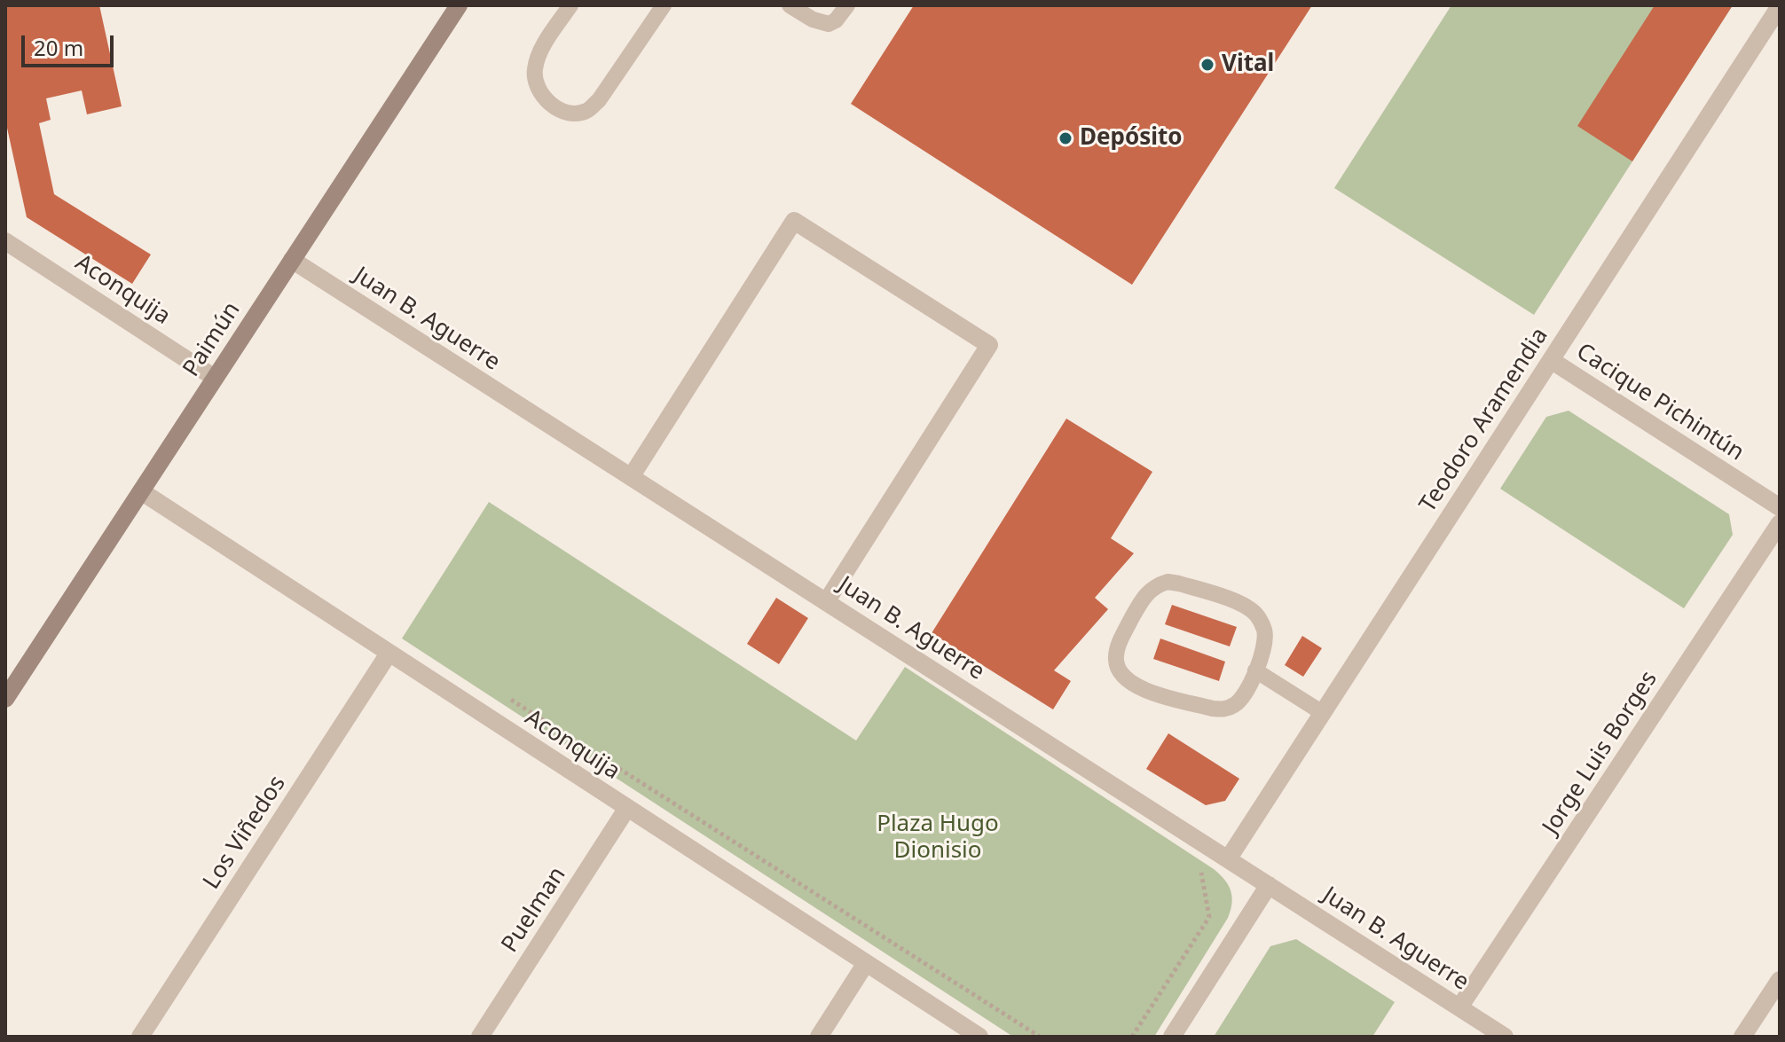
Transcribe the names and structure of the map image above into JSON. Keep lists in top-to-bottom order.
{
  "streets": {
    "street": [
      "Aconquija",
      "Juan B. Aguerre",
      "Paimún",
      "Cacique Pichintún",
      "Teodoro Aramendia",
      "Jorge Luis Borges",
      "Los Viñedos",
      "Puelman"
    ]
  },
  "crossings": [
    ["Aconquija", "Paimún"],
    ["Aconquija", "Los Viñedos"],
    ["Aconquija", "Puelman"],
    ["Juan B. Aguerre", "Paimún"],
    ["Juan B. Aguerre", "Teodoro Aramendia"],
    ["Juan B. Aguerre", "Jorge Luis Borges"],
    ["Cacique Pichintún", "Teodoro Aramendia"]
  ],
  "parks": ["Plaza Hugo Dionisio"],
  "places": ["Vital", "Depósito"],
  "scale_bar": "20 m"
}
